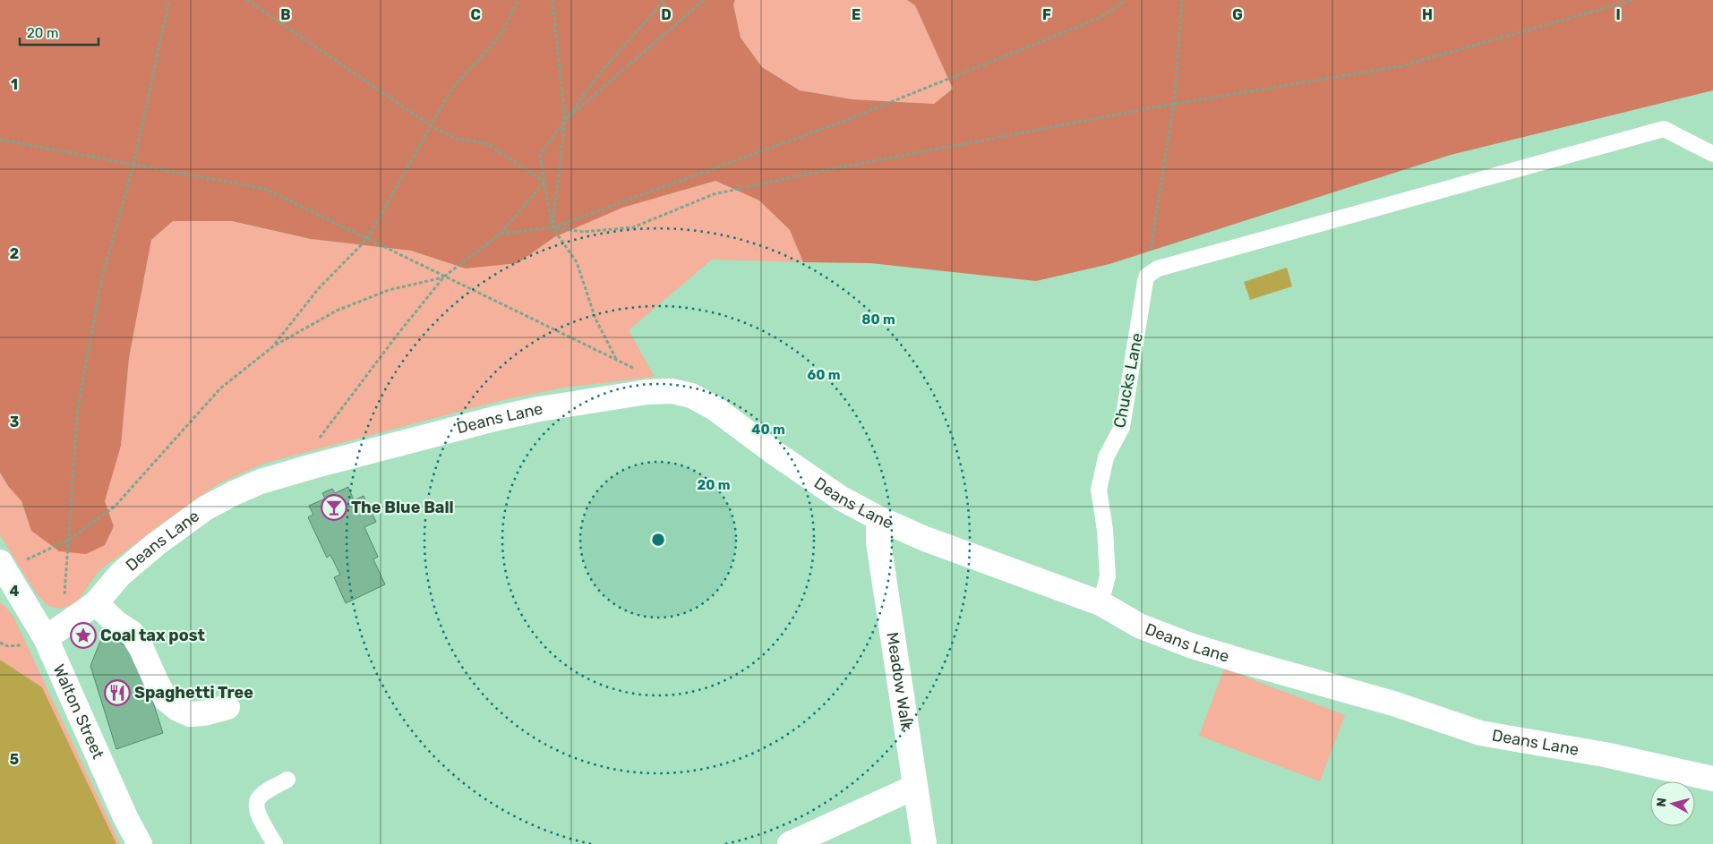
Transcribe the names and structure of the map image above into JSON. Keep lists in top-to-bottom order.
{
  "streets": {
    "street": ["Deans Lane", "Meadow Walk", "Walton Street"],
    "lane": ["Chucks Lane"]
  },
  "crossings": [
    ["Chucks Lane", "Deans Lane"],
    ["Deans Lane", "Meadow Walk"],
    ["Deans Lane", "Walton Street"]
  ],
  "places": {
    "bar": ["The Blue Ball"],
    "place": ["Coal tax post"],
    "restaurant": ["Spaghetti Tree"]
  },
  "scale_bar": "20 m",
  "north": "left",
  "grid": {
    "columns": [
      "B",
      "C",
      "D",
      "E",
      "F",
      "G",
      "H",
      "I"
    ],
    "rows": [
      "1",
      "2",
      "3",
      "4",
      "5"
    ]
  },
  "rings": [
    "80 m",
    "60 m",
    "40 m",
    "20 m"
  ]
}
